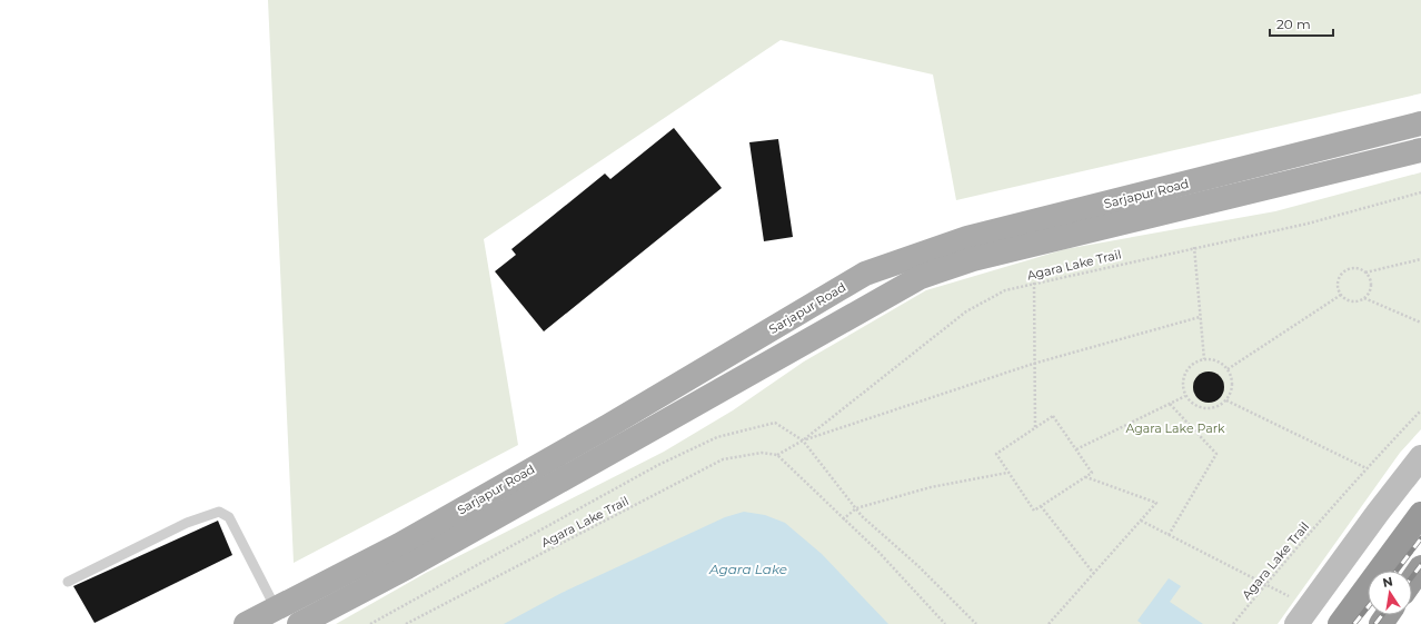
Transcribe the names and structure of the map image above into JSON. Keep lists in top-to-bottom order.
{
  "streets": {
    "main road": ["Sarjapur Road"],
    "path": ["Agara Lake Trail"]
  },
  "water": ["Agara Lake"],
  "parks": ["Agara Lake Park"],
  "scale_bar": "20 m",
  "north": "top"
}
